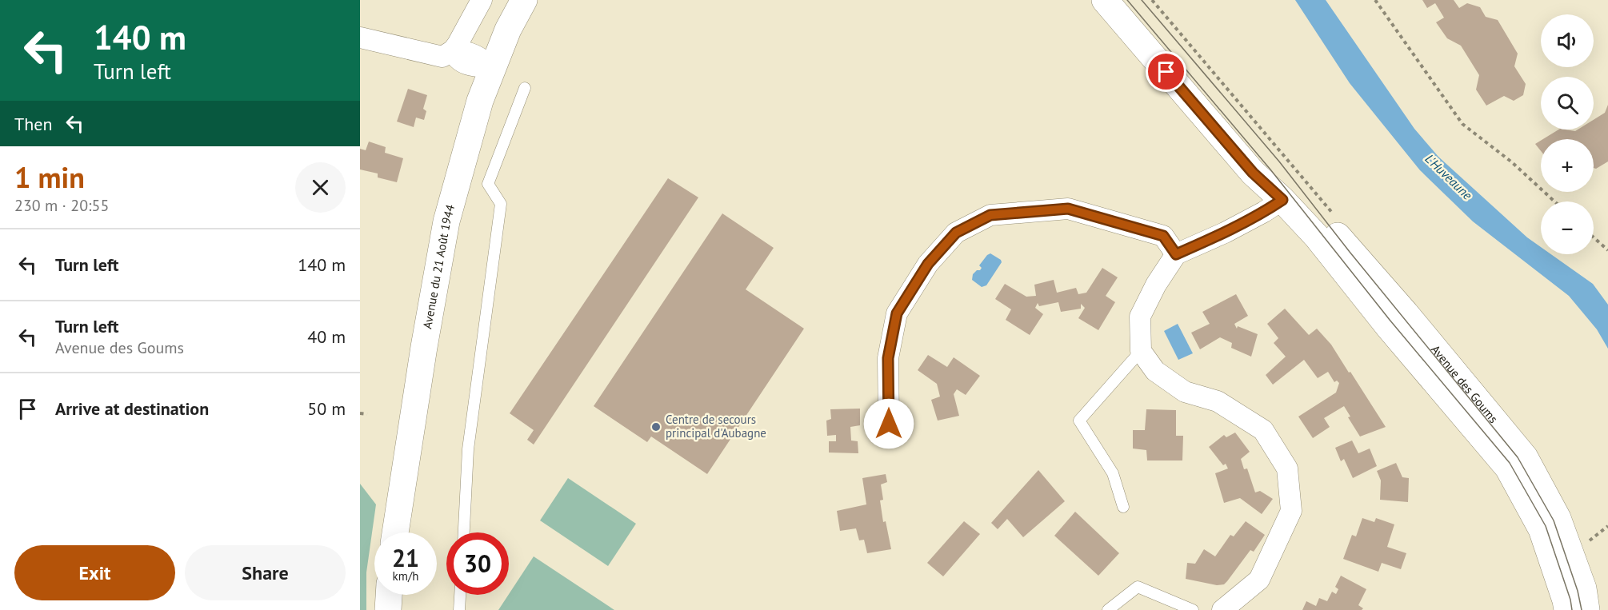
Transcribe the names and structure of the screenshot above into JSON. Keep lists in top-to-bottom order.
{
  "streets": {
    "main road": ["Avenue du 21 Août 1944", "Avenue des Goums"]
  },
  "water": ["L'Huveaune"],
  "places": ["Centre de secours principal d'Aubagne"],
  "page": {
    "turn": ["140 m", "Turn left"],
    "map_buttons": ["+", "−"],
    "then": "Then",
    "heading": ["1 min", "230 m · 20:55"],
    "list": [
      {
        "name": "Turn left",
        "value": "140 m"
      },
      {
        "name": "Turn left",
        "note": "Avenue des Goums",
        "value": "40 m"
      },
      {
        "name": "Arrive at destination",
        "value": "50 m"
      }
    ],
    "speed": "21 km/h",
    "limit": "30",
    "buttons": ["Exit", "Share"]
  }
}
